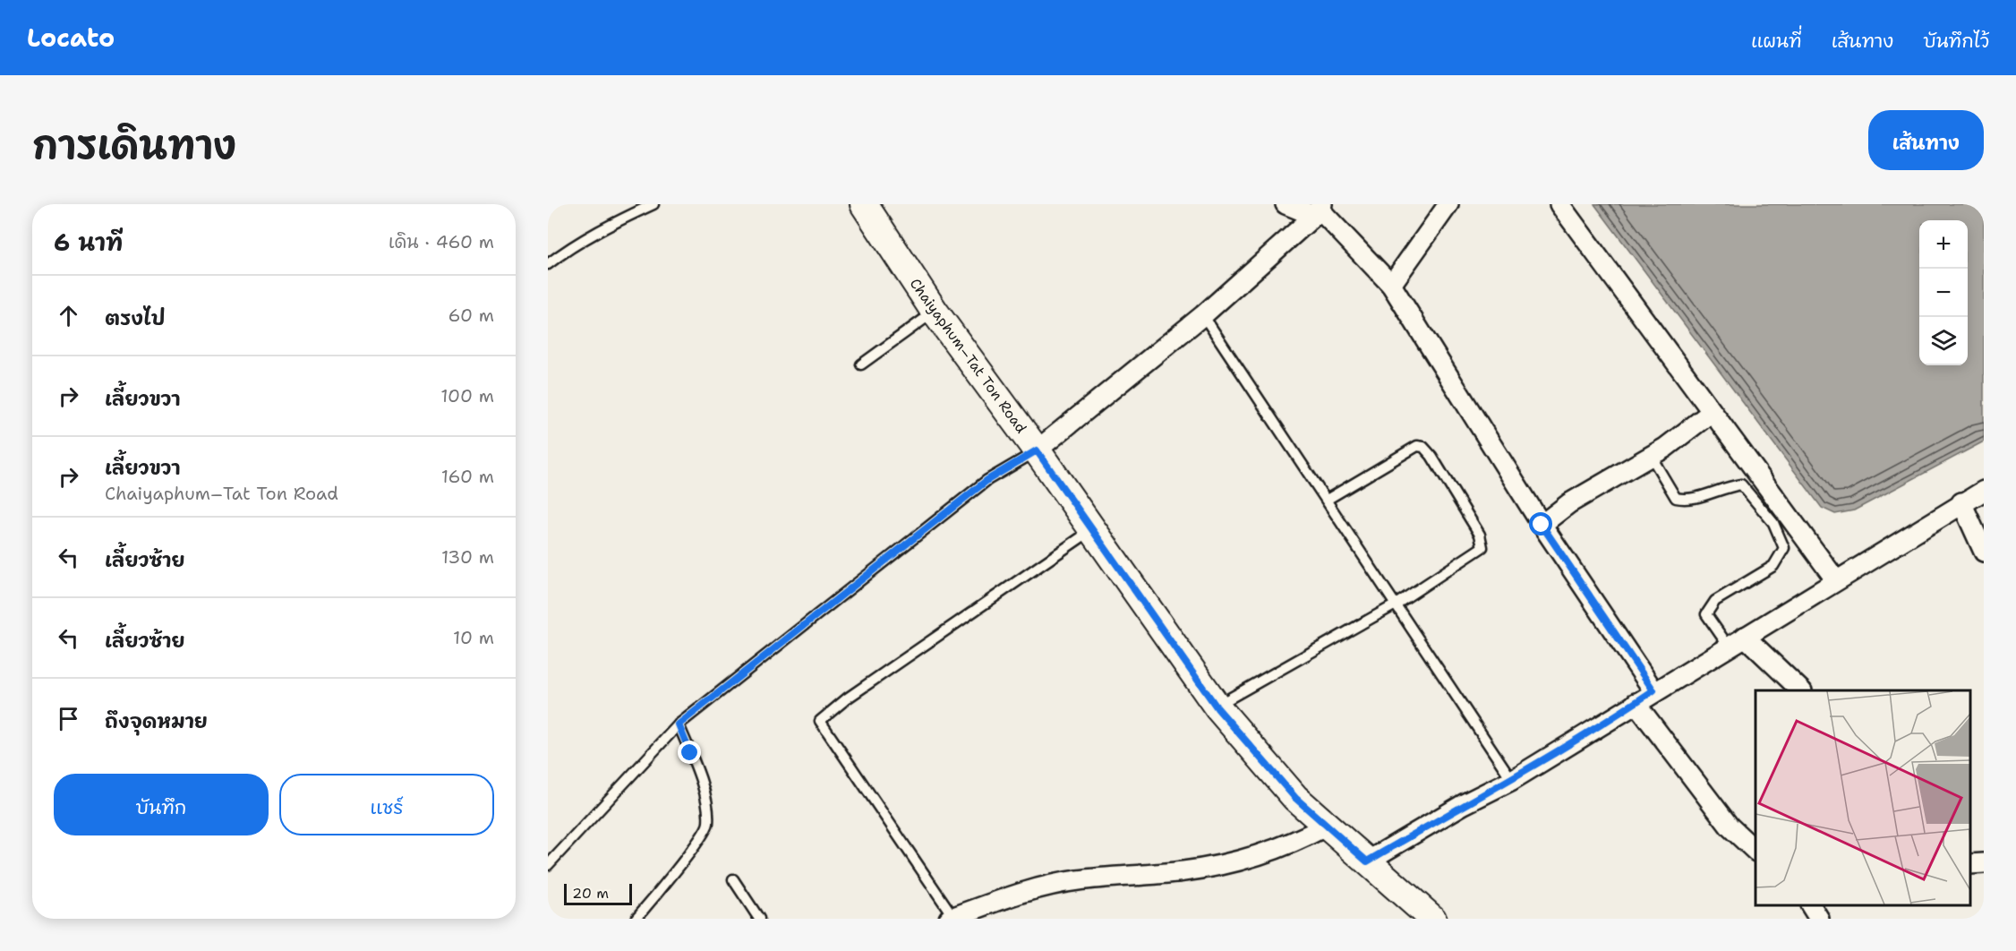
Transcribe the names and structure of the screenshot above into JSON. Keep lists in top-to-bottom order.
{
  "streets": {
    "main road": ["Chaiyaphum–Tat Ton Road"]
  },
  "scale_bar": "20 m",
  "page": {
    "header": "Locato",
    "nav": ["แผนที่", "เส้นทาง", "บันทึกไว้"],
    "title": "การเดินทาง",
    "buttons": [
      "เส้นทาง",
      ["บันทึก", "แชร์"]
    ],
    "heading": ["6 นาที", "เดิน · 460 m"],
    "map_buttons": ["+", "−"],
    "list": [
      ["ตรงไป", "60 m"],
      ["เลี้ยวขวา", "100 m"],
      ["เลี้ยวขวา", "Chaiyaphum–Tat Ton Road", "160 m"],
      ["เลี้ยวซ้าย", "130 m"],
      ["เลี้ยวซ้าย", "10 m"],
      "ถึงจุดหมาย"
    ],
    "scale": "20 m"
  }
}
